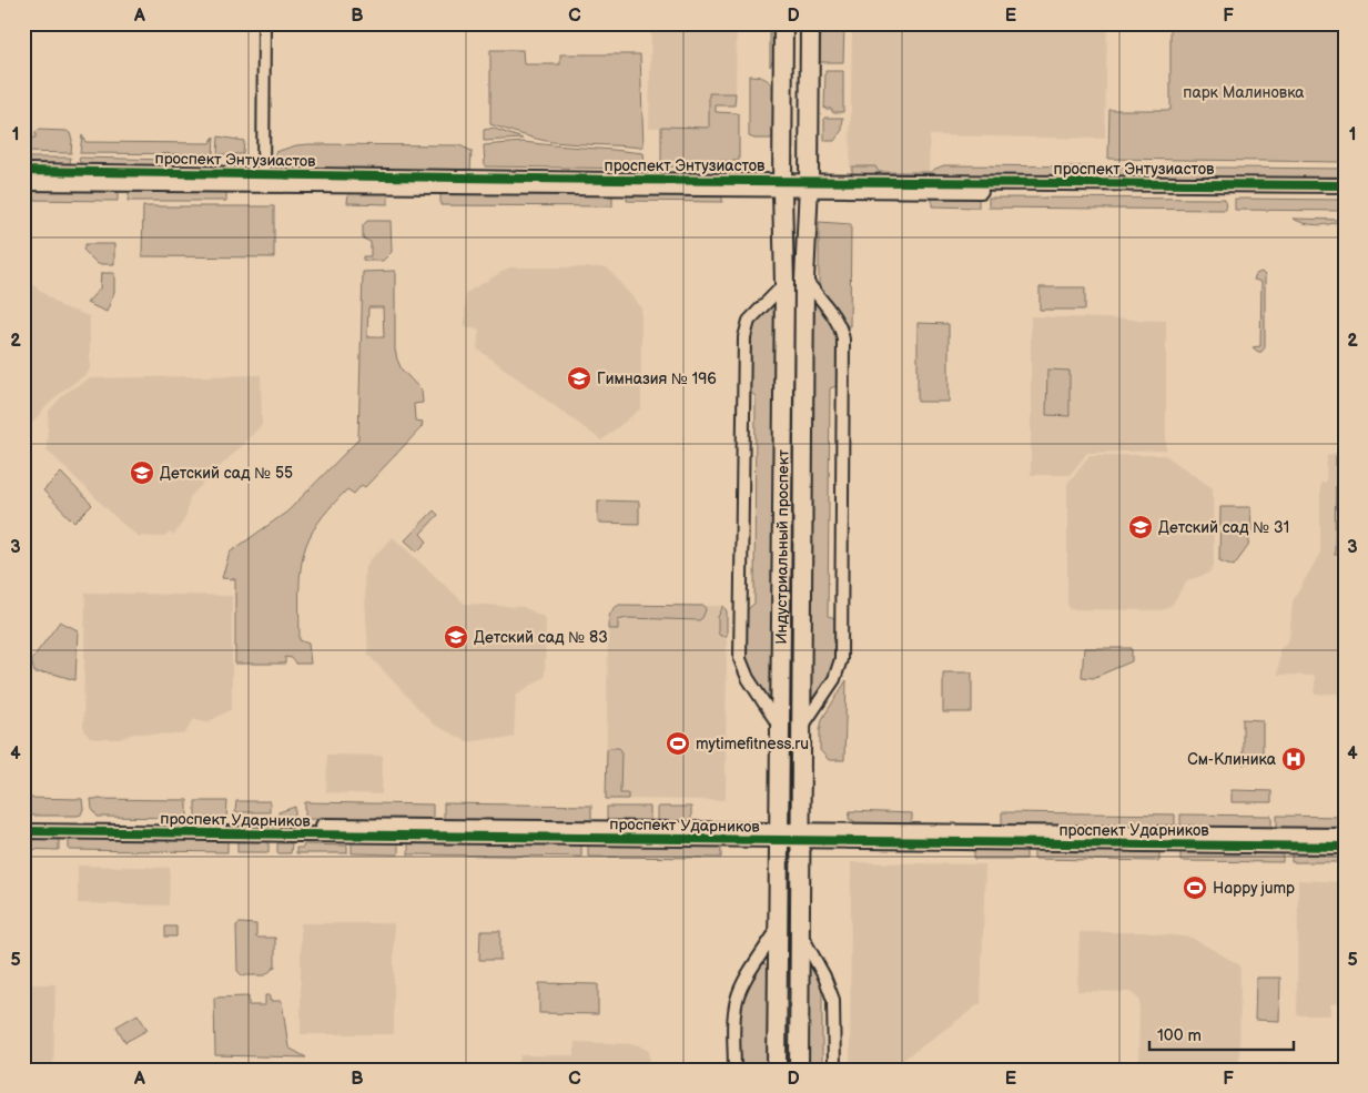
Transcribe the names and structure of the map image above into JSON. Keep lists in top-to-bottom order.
{
  "streets": {
    "main road": ["Индустриальный проспект"],
    "street": ["проспект Энтузиастов", "проспект Ударников"]
  },
  "crossings": [
    ["проспект Энтузиастов", "Индустриальный проспект"],
    ["Индустриальный проспект", "проспект Ударников"]
  ],
  "parks": ["парк Малиновка"],
  "places": {
    "school or university": [
      "Гимназия № 196",
      "Детский сад № 55",
      "Детский сад № 31",
      "Детский сад № 83"
    ],
    "sports": ["mytimefitness.ru", "Happy jump"],
    "hospital": ["См-Клиника"]
  },
  "scale_bar": "100 m",
  "grid": {
    "columns": [
      "A",
      "B",
      "C",
      "D",
      "E",
      "F"
    ],
    "rows": [
      "1",
      "2",
      "3",
      "4",
      "5"
    ]
  }
}
